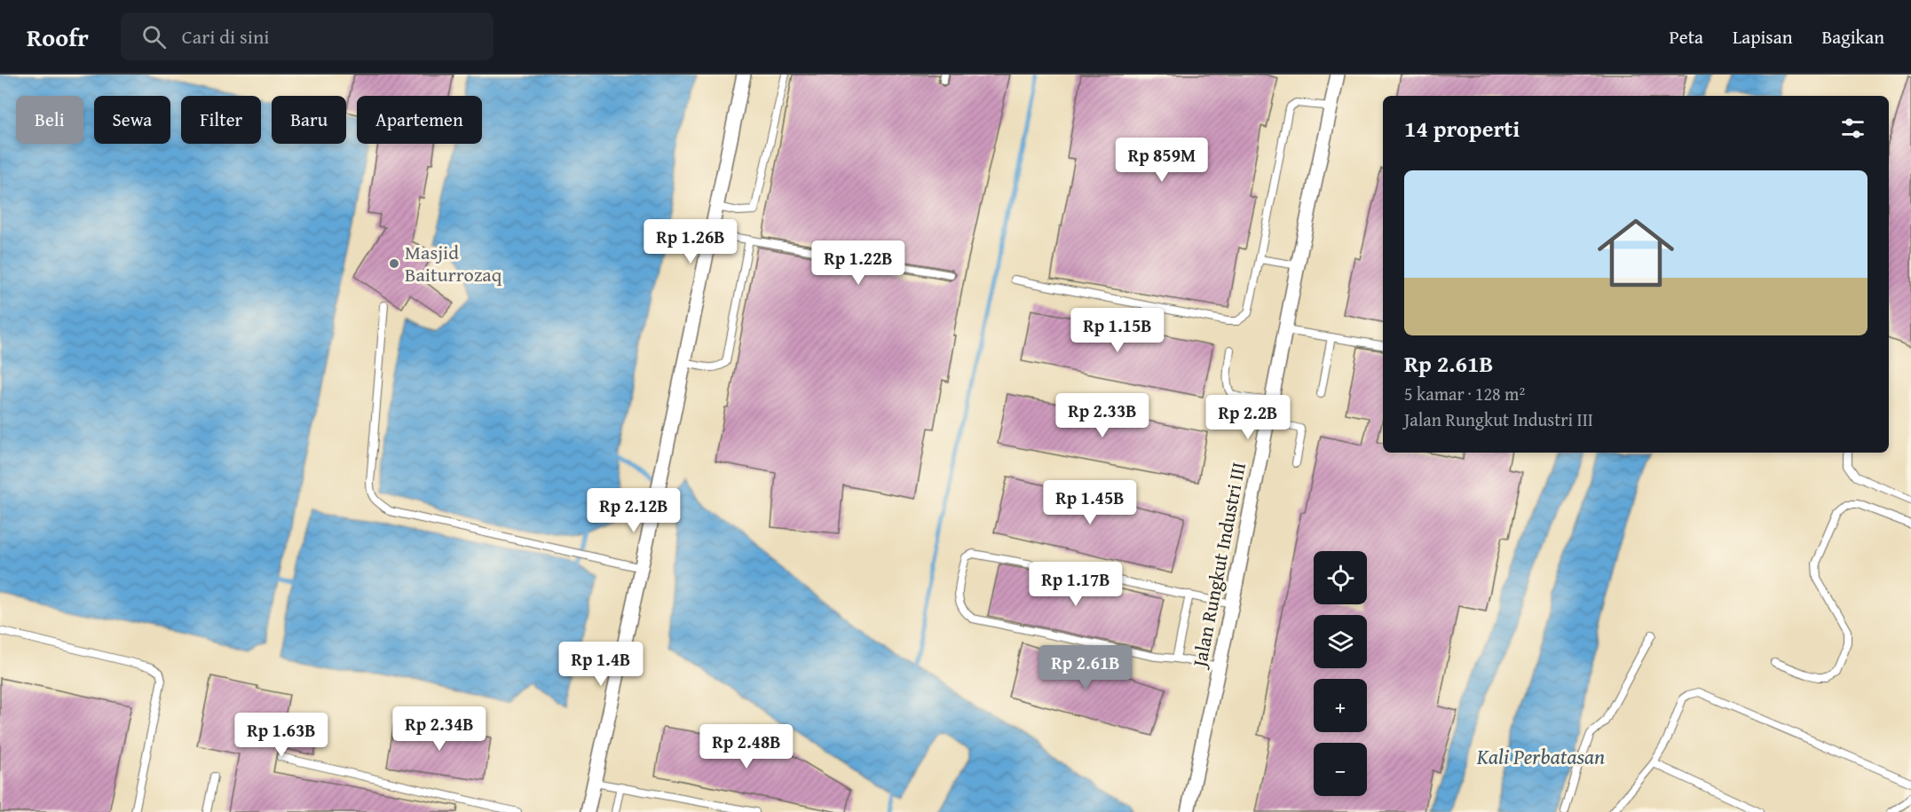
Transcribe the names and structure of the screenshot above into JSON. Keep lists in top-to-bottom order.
{
  "streets": {
    "street": ["Jalan Rungkut Industri III"]
  },
  "water": ["Kali Perbatasan"],
  "places": ["Masjid Baiturrozaq"],
  "page": {
    "header": "Roofr",
    "search": "Cari di sini",
    "nav": ["Peta", "Lapisan", "Bagikan"],
    "chip": [
      "Beli",
      "Sewa",
      "Filter",
      "Baru",
      "Apartemen"
    ],
    "heading": "14 properti",
    "price": [
      "Rp 859M",
      "Rp 1.26B",
      "Rp 1.22B",
      "Rp 1.15B",
      "Rp 2.33B",
      "Rp 2.2B",
      "Rp 1.45B",
      "Rp 2.12B",
      "Rp 1.17B",
      "Rp 1.4B",
      "Rp 2.61B",
      "Rp 2.34B",
      "Rp 1.63B",
      "Rp 2.48B"
    ],
    "list": [
      {
        "name": "Rp 2.61B",
        "note": "5 kamar · 128 m² · Jalan Rungkut Industri III"
      }
    ],
    "map_buttons": ["+", "−"]
  }
}
